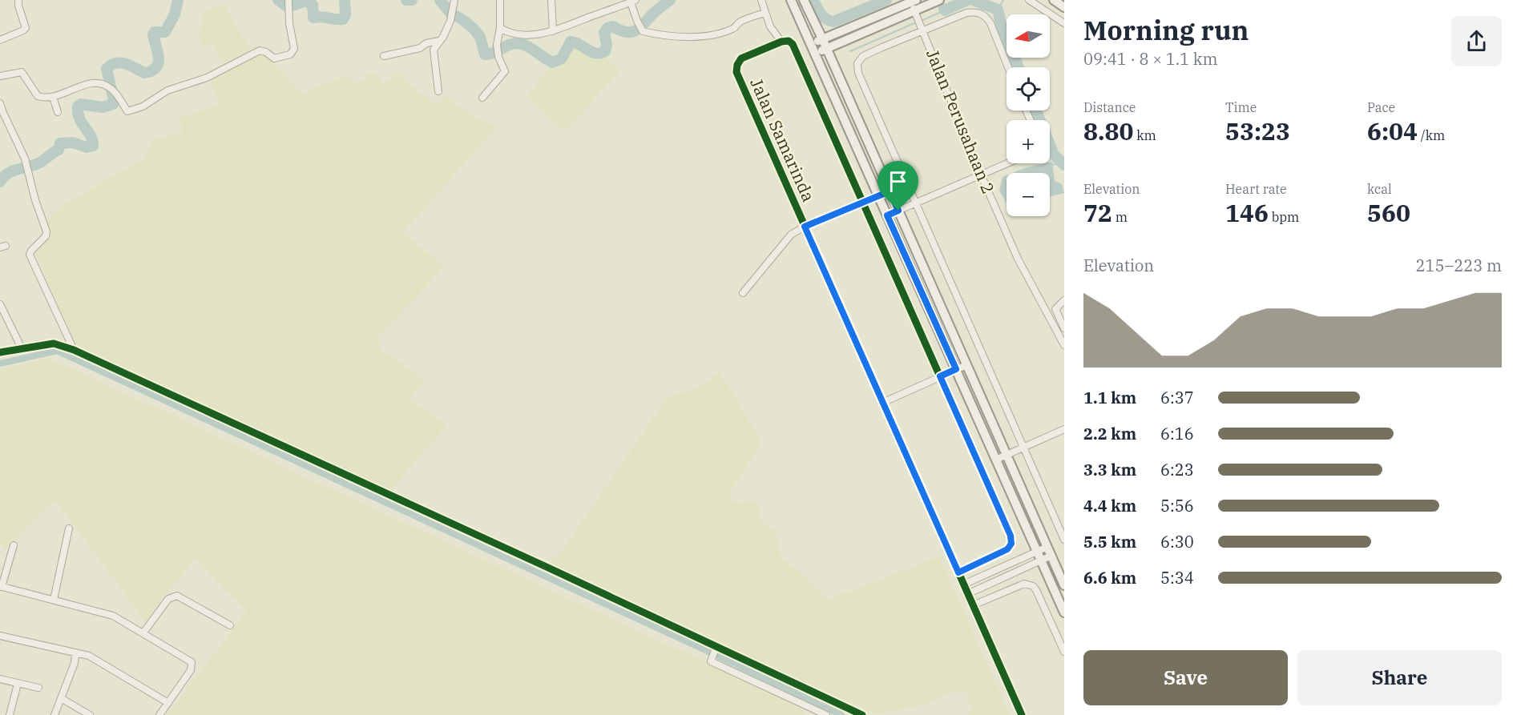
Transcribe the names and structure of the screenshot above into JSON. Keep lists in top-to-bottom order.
{
  "streets": {
    "street": ["Jalan Perusahaan 2", "Jalan Samarinda"]
  },
  "north": "left",
  "page": {
    "heading": ["Morning run", "09:41 · 8 × 1.1 km"],
    "map_buttons": ["+", "−"],
    "stats": [
      ["Distance", "8.80 km"],
      ["Time", "53:23"],
      ["Pace", "6:04 /km"],
      ["Elevation", "72 m"],
      ["Heart rate", "146 bpm"],
      ["kcal", "560"]
    ],
    "chart": ["Elevation", "215–223 m"],
    "list": [
      {
        "name": "1.1 km",
        "note": "6:37"
      },
      {
        "name": "2.2 km",
        "note": "6:16"
      },
      {
        "name": "3.3 km",
        "note": "6:23"
      },
      {
        "name": "4.4 km",
        "note": "5:56"
      },
      {
        "name": "5.5 km",
        "note": "6:30"
      },
      {
        "name": "6.6 km",
        "note": "5:34"
      }
    ],
    "buttons": ["Save", "Share"]
  }
}
